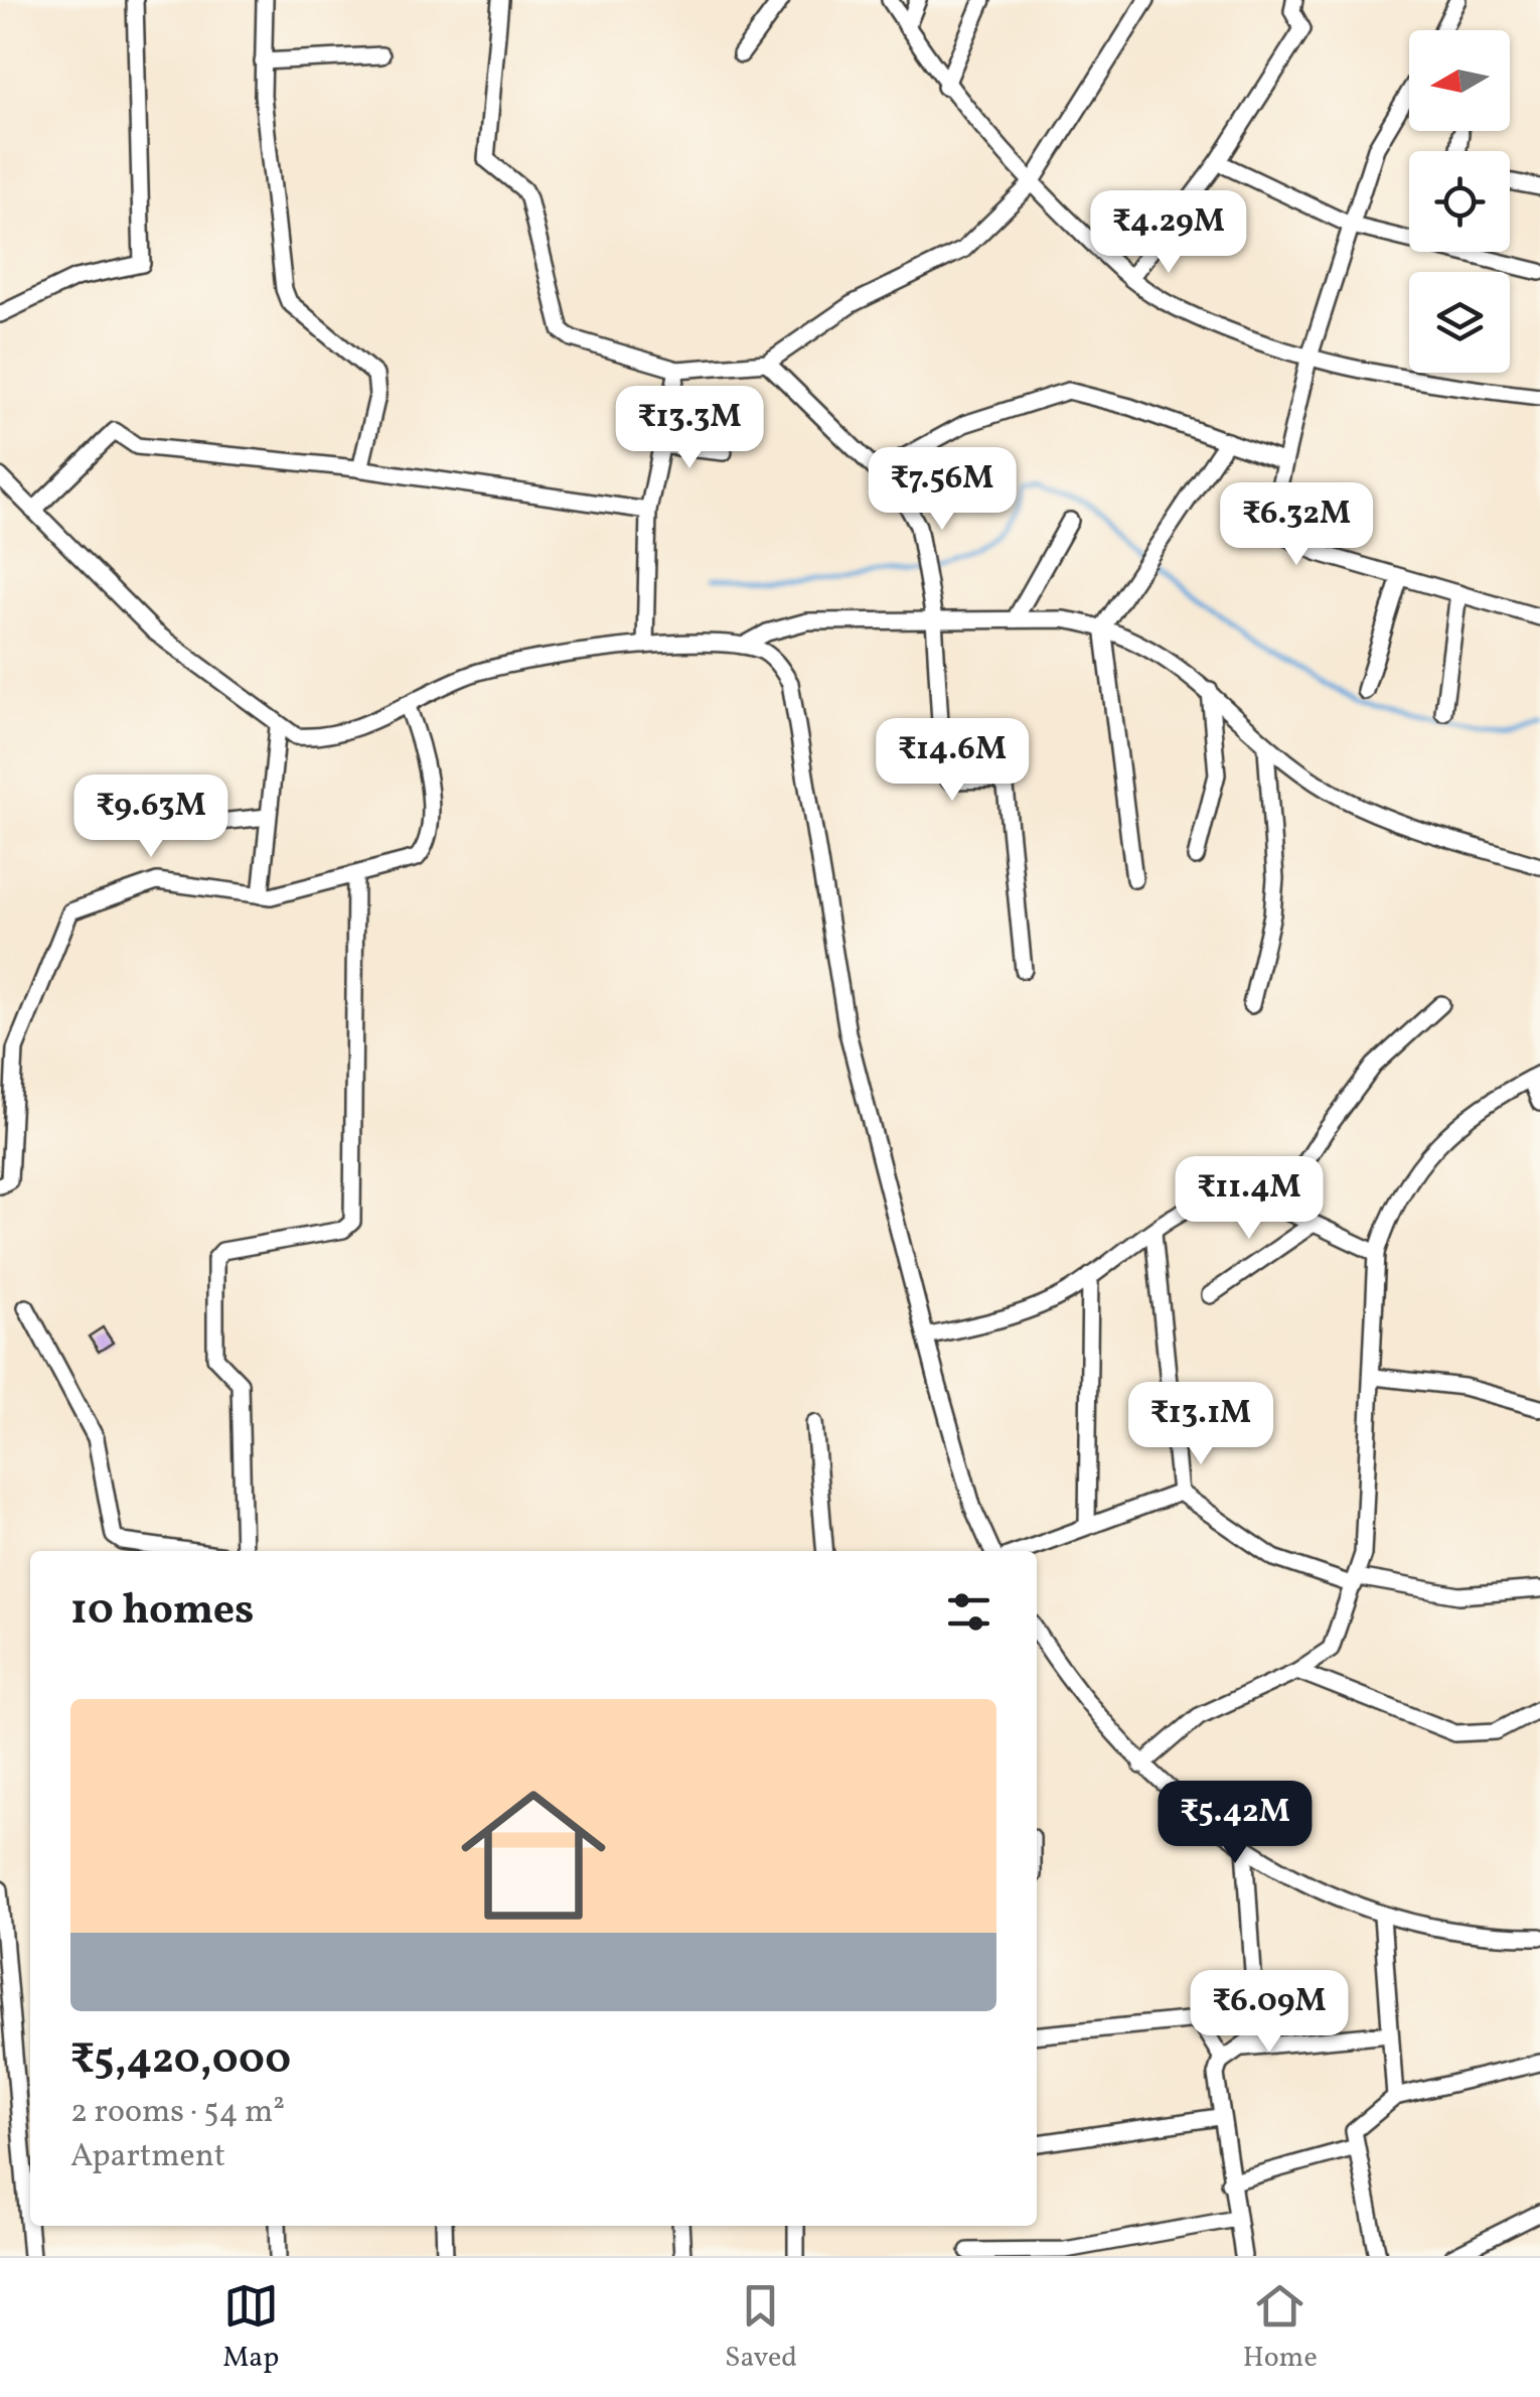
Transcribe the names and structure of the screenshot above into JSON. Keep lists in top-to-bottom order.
{
  "north": "left",
  "page": {
    "price": [
      "₹4.29M",
      "₹13.3M",
      "₹7.56M",
      "₹6.32M",
      "₹14.6M",
      "₹9.63M",
      "₹11.4M",
      "₹13.1M",
      "₹5.42M",
      "₹6.09M"
    ],
    "heading": "10 homes",
    "list": [
      {
        "name": "₹5,420,000",
        "note": "2 rooms · 54 m² · Apartment"
      }
    ],
    "tabs": ["Map", "Saved", "Home"]
  }
}
